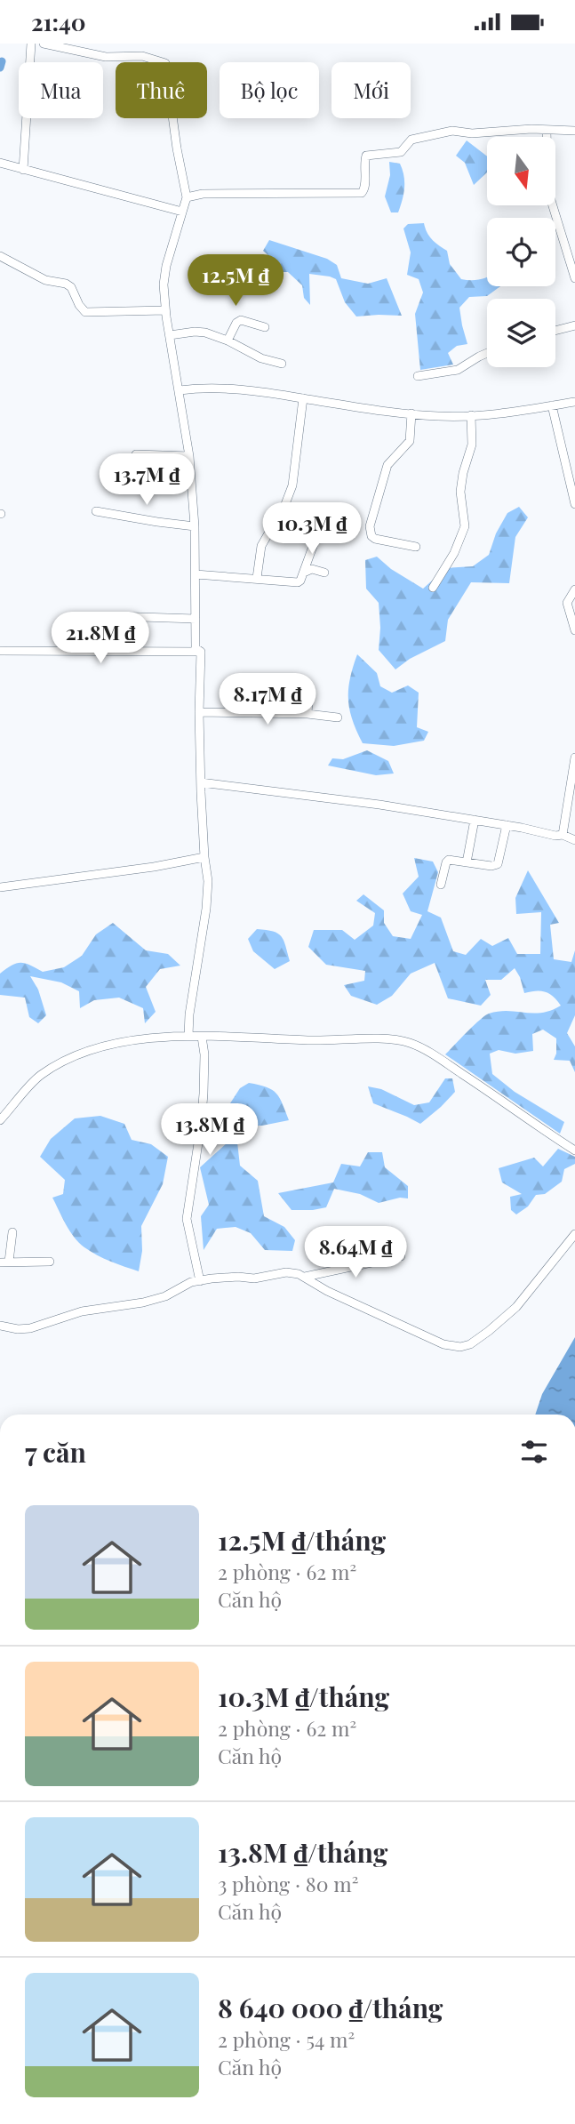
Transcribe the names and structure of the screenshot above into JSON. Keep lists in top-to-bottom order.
{
  "north": "bottom",
  "page": {
    "status": "21:40",
    "chip": [
      "Mua",
      "Thuê",
      "Bộ lọc",
      "Mới"
    ],
    "price": [
      "12.5M ₫",
      "13.7M ₫",
      "10.3M ₫",
      "21.8M ₫",
      "8.17M ₫",
      "13.8M ₫",
      "8.64M ₫"
    ],
    "heading": "7 căn",
    "list": [
      {
        "name": "12.5M ₫/tháng",
        "note": "2 phòng · 62 m² · Căn hộ"
      },
      {
        "name": "10.3M ₫/tháng",
        "note": "2 phòng · 62 m² · Căn hộ"
      },
      {
        "name": "13.8M ₫/tháng",
        "note": "3 phòng · 80 m² · Căn hộ"
      },
      {
        "name": "8 640 000 ₫/tháng",
        "note": "2 phòng · 54 m² · Căn hộ"
      }
    ]
  }
}
